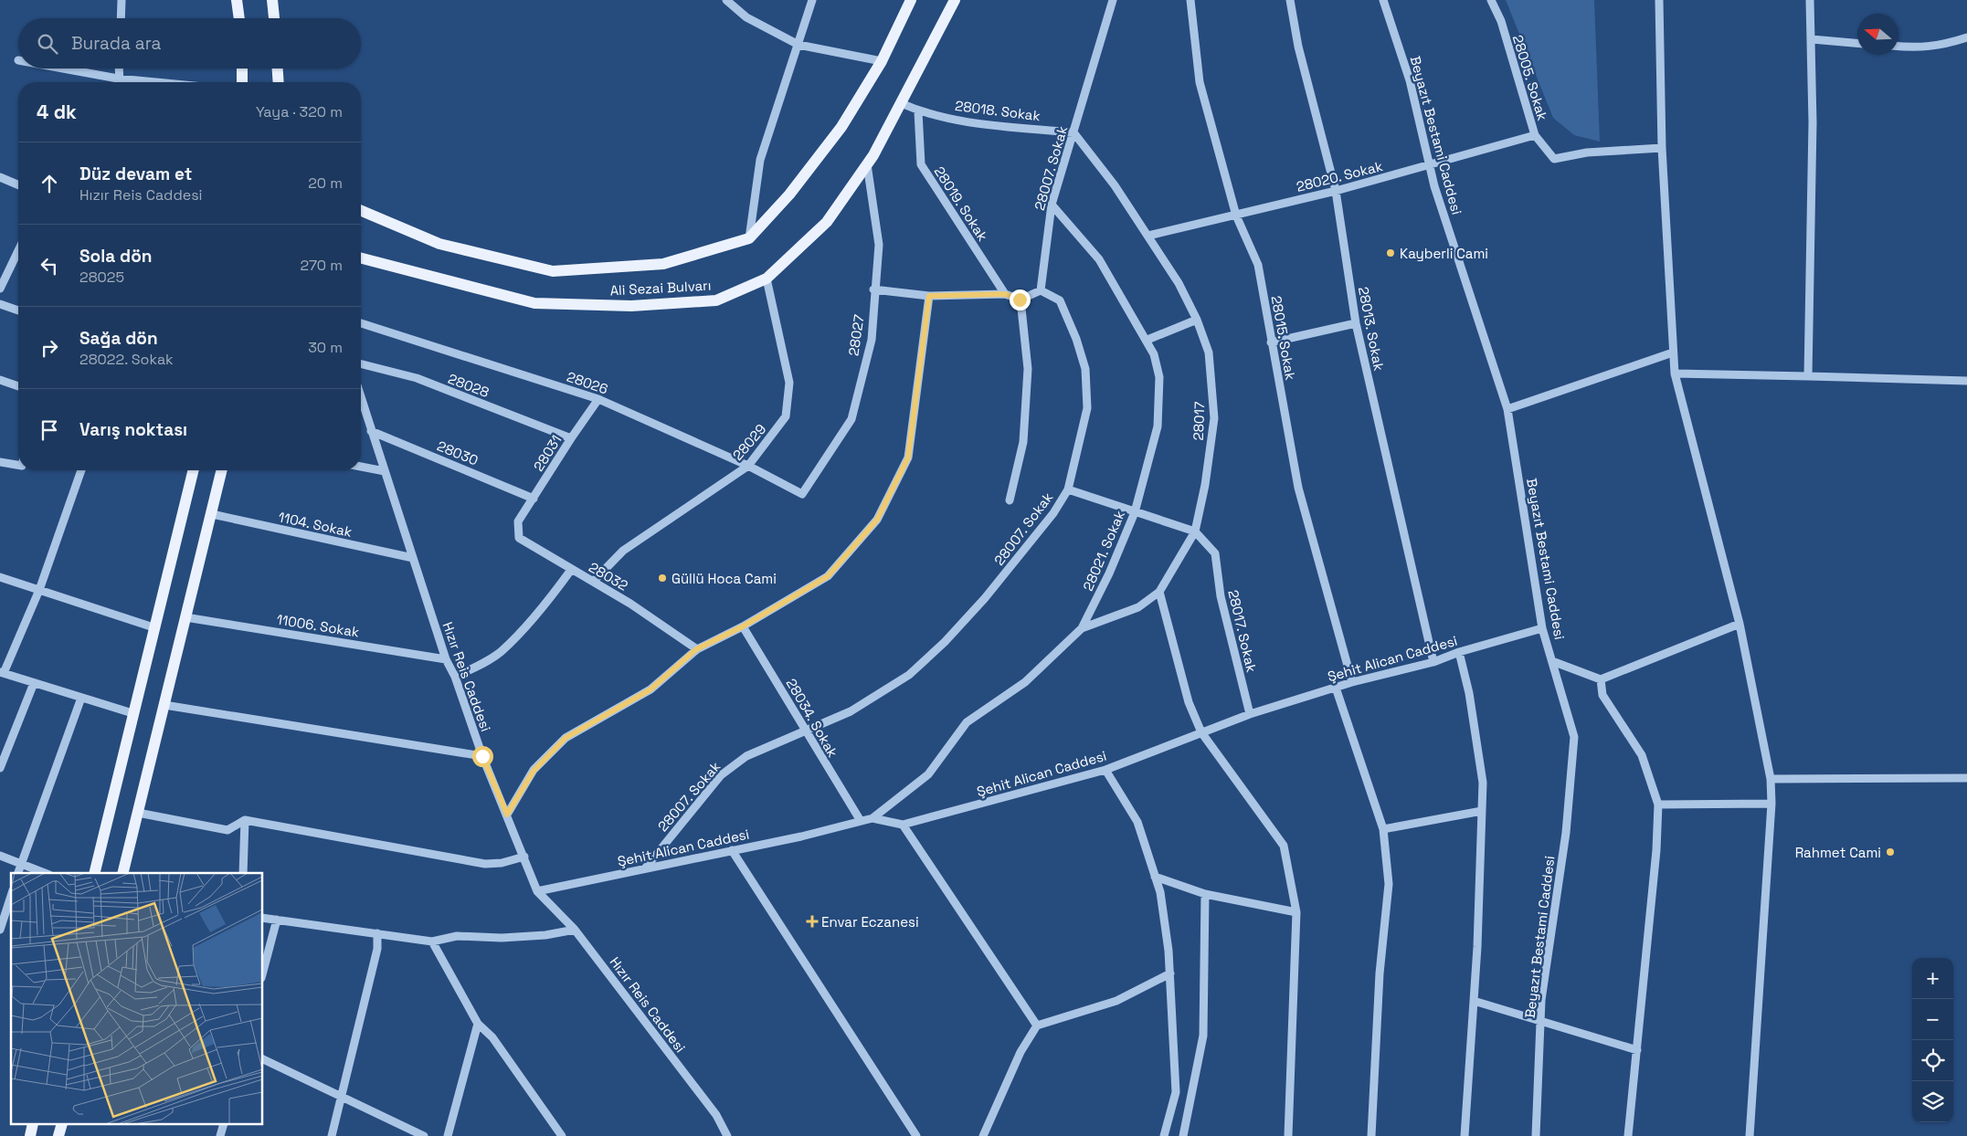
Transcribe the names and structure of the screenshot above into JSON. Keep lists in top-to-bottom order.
{
  "streets": {
    "main road": ["Ali Sezai Bulvarı"],
    "street": [
      "28005. Sokak",
      "28018. Sokak",
      "Beyazıt Bestami Caddesi",
      "28007. Sokak",
      "28020. Sokak",
      "28019. Sokak",
      "28013. Sokak",
      "28027",
      "28015. Sokak",
      "28026",
      "28028",
      "28017",
      "28029",
      "28030",
      "28031",
      "1104. Sokak",
      "28021. Sokak",
      "28032",
      "11006. Sokak",
      "28017. Sokak",
      "Şehit Alican Caddesi",
      "Hızır Reis Caddesi",
      "28034. Sokak"
    ]
  },
  "crossings": [
    ["28005. Sokak", "28020. Sokak"],
    ["28018. Sokak", "28007. Sokak"],
    ["28018. Sokak", "28019. Sokak"],
    ["28018. Sokak", "28017"],
    ["Beyazıt Bestami Caddesi", "28020. Sokak"],
    ["Beyazıt Bestami Caddesi", "Şehit Alican Caddesi"],
    ["28007. Sokak", "28017"],
    ["28007. Sokak", "28021. Sokak"],
    ["28007. Sokak", "Şehit Alican Caddesi"],
    ["28007. Sokak", "28034. Sokak"],
    ["28020. Sokak", "28013. Sokak"],
    ["28020. Sokak", "28015. Sokak"],
    ["28020. Sokak", "28017"],
    ["Ali Sezai Bulvarı", "28027"],
    ["Ali Sezai Bulvarı", "28029"],
    ["28013. Sokak", "Şehit Alican Caddesi"],
    ["28027", "28026"],
    ["28015. Sokak", "Şehit Alican Caddesi"],
    ["28026", "28029"],
    ["28026", "28031"],
    ["28028", "28031"],
    ["28017", "28017. Sokak"],
    ["28029", "28032"],
    ["28030", "28031"],
    ["28030", "Hızır Reis Caddesi"],
    ["28031", "28032"],
    ["1104. Sokak", "Hızır Reis Caddesi"],
    ["28021. Sokak", "Şehit Alican Caddesi"],
    ["11006. Sokak", "Hızır Reis Caddesi"],
    ["28017. Sokak", "Şehit Alican Caddesi"],
    ["Şehit Alican Caddesi", "Hızır Reis Caddesi"],
    ["Şehit Alican Caddesi", "28034. Sokak"]
  ],
  "places": {
    "other": ["Kayberli Cami", "Güllü Hoca Cami", "Rahmet Cami"],
    "health": ["Envar Eczanesi"]
  },
  "north": "left",
  "page": {
    "search": "Burada ara",
    "heading": ["4 dk", "Yaya · 320 m"],
    "list": [
      ["Düz devam et", "Hızır Reis Caddesi", "20 m"],
      ["Sola dön", "28025", "270 m"],
      ["Sağa dön", "28022. Sokak", "30 m"],
      "Varış noktası"
    ],
    "map_buttons": ["+", "−"]
  }
}
